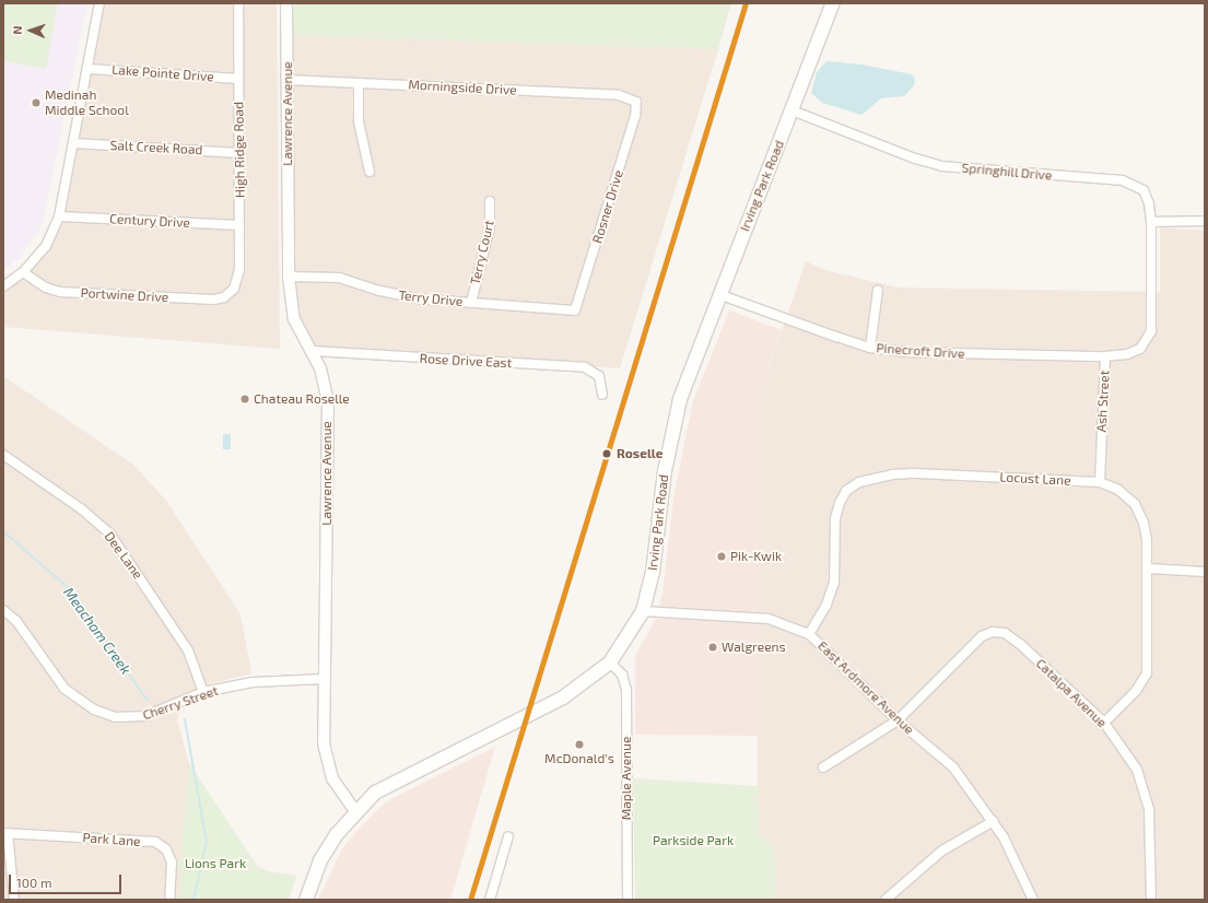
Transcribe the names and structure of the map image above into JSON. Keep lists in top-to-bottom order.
{
  "streets": {
    "main road": ["Irving Park Road"],
    "street": [
      "Lake Pointe Drive",
      "Morningside Drive",
      "Lawrence Avenue",
      "Salt Creek Road",
      "High Ridge Road",
      "Springhill Drive",
      "Rosner Drive",
      "Century Drive",
      "Terry Court",
      "Portwine Drive",
      "Terry Drive",
      "Pinecroft Drive",
      "Rose Drive East",
      "Ash Street",
      "Locust Lane",
      "Dee Lane",
      "East Ardmore Avenue",
      "Catalpa Avenue",
      "Cherry Street",
      "Maple Avenue",
      "Park Lane"
    ]
  },
  "crossings": [
    ["Lake Pointe Drive", "High Ridge Road"],
    ["Morningside Drive", "Lawrence Avenue"],
    ["Morningside Drive", "Rosner Drive"],
    ["Lawrence Avenue", "Irving Park Road"],
    ["Lawrence Avenue", "Terry Drive"],
    ["Lawrence Avenue", "Rose Drive East"],
    ["Lawrence Avenue", "Cherry Street"],
    ["Salt Creek Road", "High Ridge Road"],
    ["High Ridge Road", "Century Drive"],
    ["High Ridge Road", "Portwine Drive"],
    ["Springhill Drive", "Irving Park Road"],
    ["Springhill Drive", "Ash Street"],
    ["Irving Park Road", "Pinecroft Drive"],
    ["Irving Park Road", "East Ardmore Avenue"],
    ["Irving Park Road", "Maple Avenue"],
    ["Rosner Drive", "Terry Drive"],
    ["Terry Court", "Terry Drive"],
    ["Pinecroft Drive", "Ash Street"],
    ["Ash Street", "Locust Lane"],
    ["Locust Lane", "East Ardmore Avenue"],
    ["Locust Lane", "Catalpa Avenue"],
    ["Dee Lane", "Cherry Street"],
    ["East Ardmore Avenue", "Catalpa Avenue"]
  ],
  "water": ["Meacham Creek"],
  "parks": ["Parkside Park", "Lions Park"],
  "places": [
    "Medinah Middle School",
    "Chateau Roselle",
    "Roselle",
    "Pik-Kwik",
    "Walgreens",
    "McDonald's"
  ],
  "scale_bar": "100 m",
  "north": "left"
}
